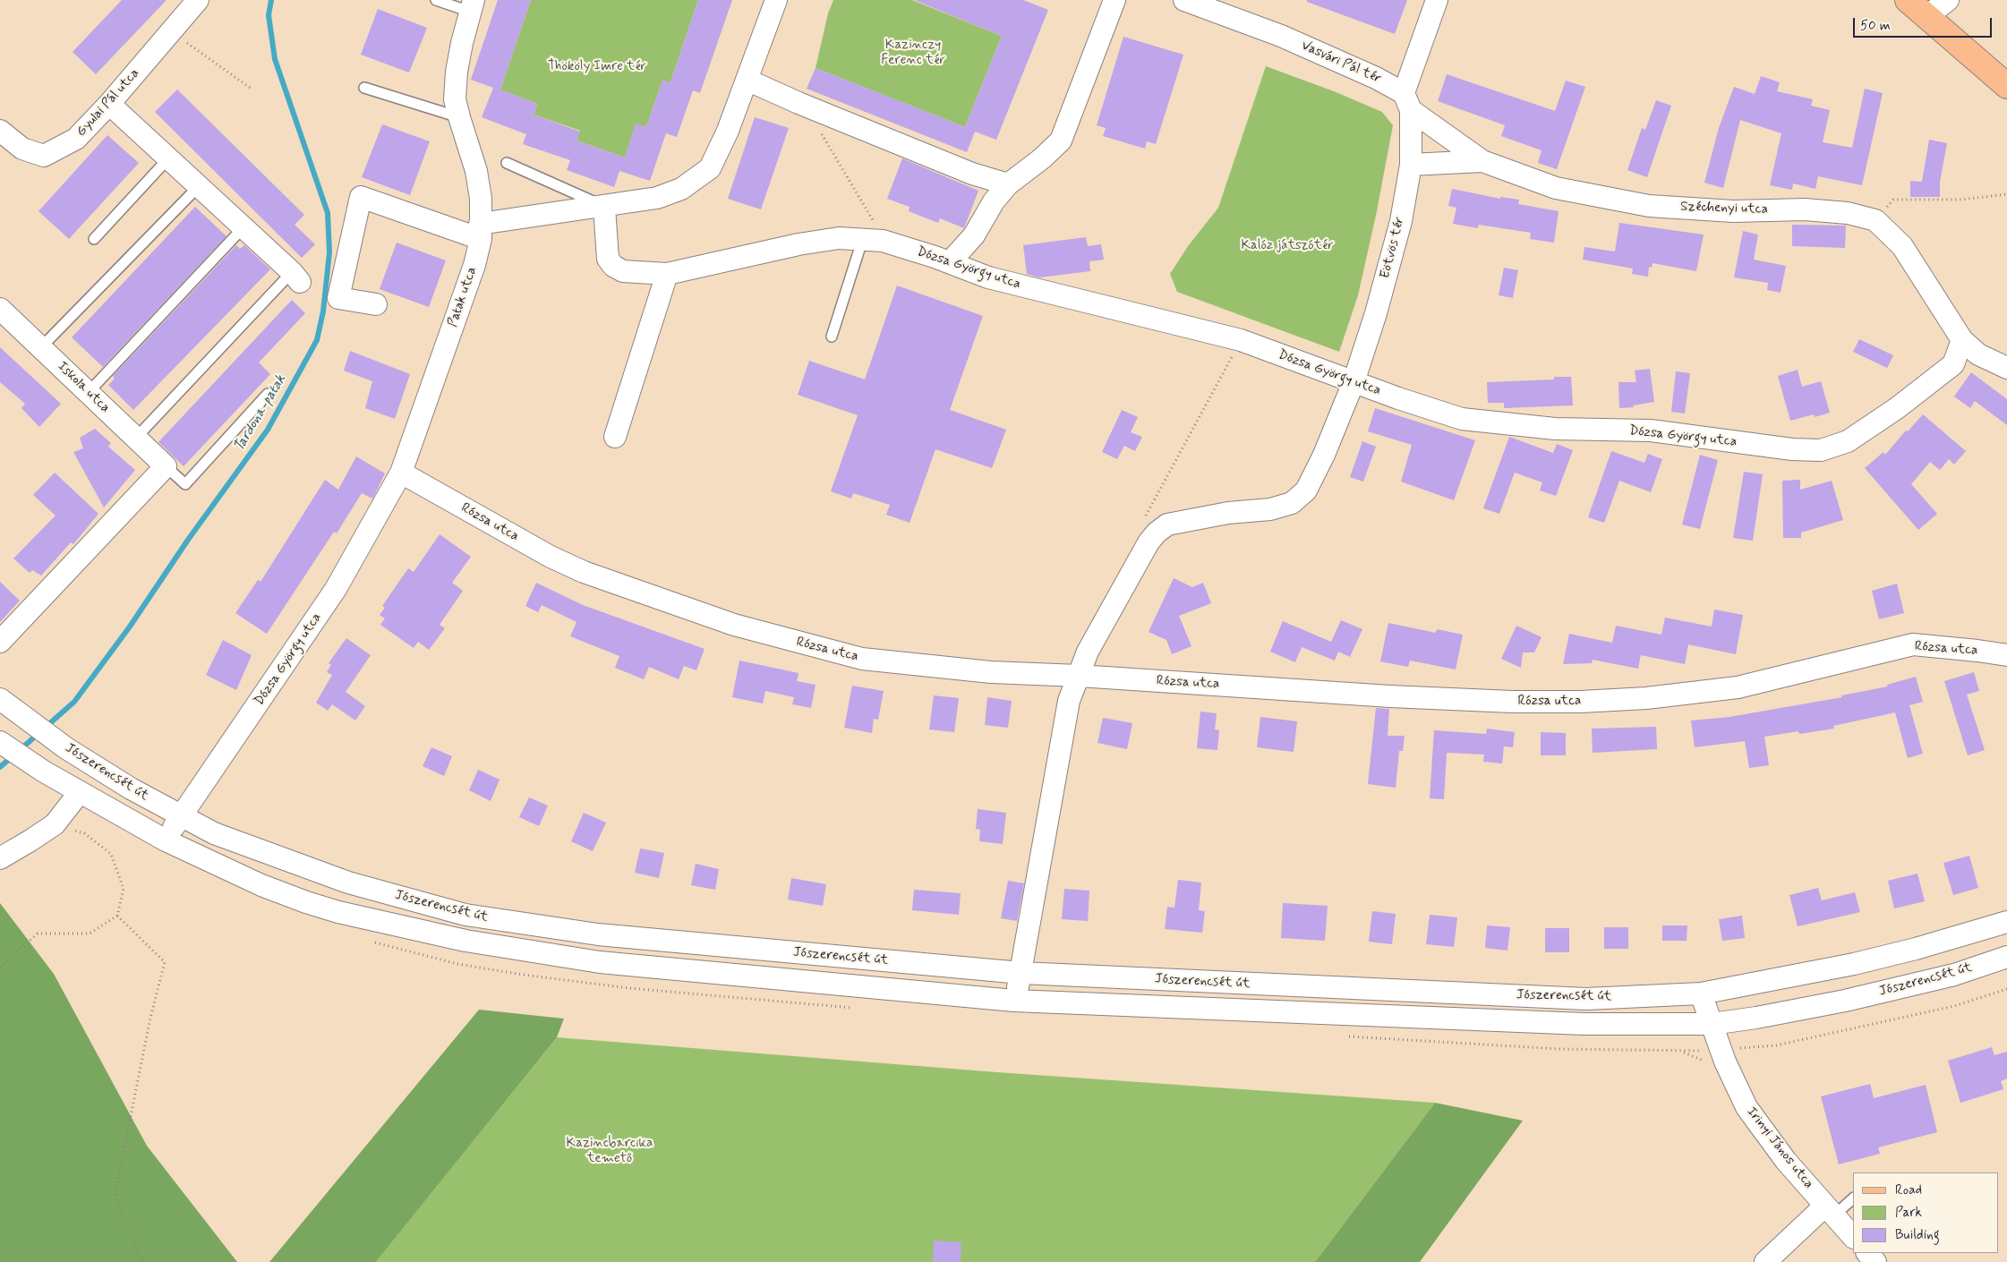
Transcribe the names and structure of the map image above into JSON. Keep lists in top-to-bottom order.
{
  "streets": {
    "street": [
      "Vasvári Pál tér",
      "Gyulai Pál utca",
      "Széchenyi utca",
      "Eötvös tér",
      "Dózsa György utca",
      "Patak utca",
      "Iskola utca",
      "Rózsa utca",
      "Jószerencsét út",
      "Irinyi János utca"
    ]
  },
  "crossings": [
    ["Vasvári Pál tér", "Széchenyi utca"],
    ["Vasvári Pál tér", "Eötvös tér"],
    ["Széchenyi utca", "Eötvös tér"],
    ["Széchenyi utca", "Dózsa György utca"],
    ["Eötvös tér", "Dózsa György utca"],
    ["Eötvös tér", "Rózsa utca"],
    ["Eötvös tér", "Jószerencsét út"],
    ["Dózsa György utca", "Patak utca"],
    ["Dózsa György utca", "Rózsa utca"],
    ["Dózsa György utca", "Jószerencsét út"],
    ["Patak utca", "Rózsa utca"],
    ["Jószerencsét út", "Irinyi János utca"]
  ],
  "water": ["Tardona-patak"],
  "parks": [
    "Kazinczy Ferenc tér",
    "Thököly Imre tér",
    "Kalóz játszótér",
    "Kazincbarcika temető"
  ],
  "legend": ["Road", "Park", "Building"],
  "scale_bar": "50 m"
}
